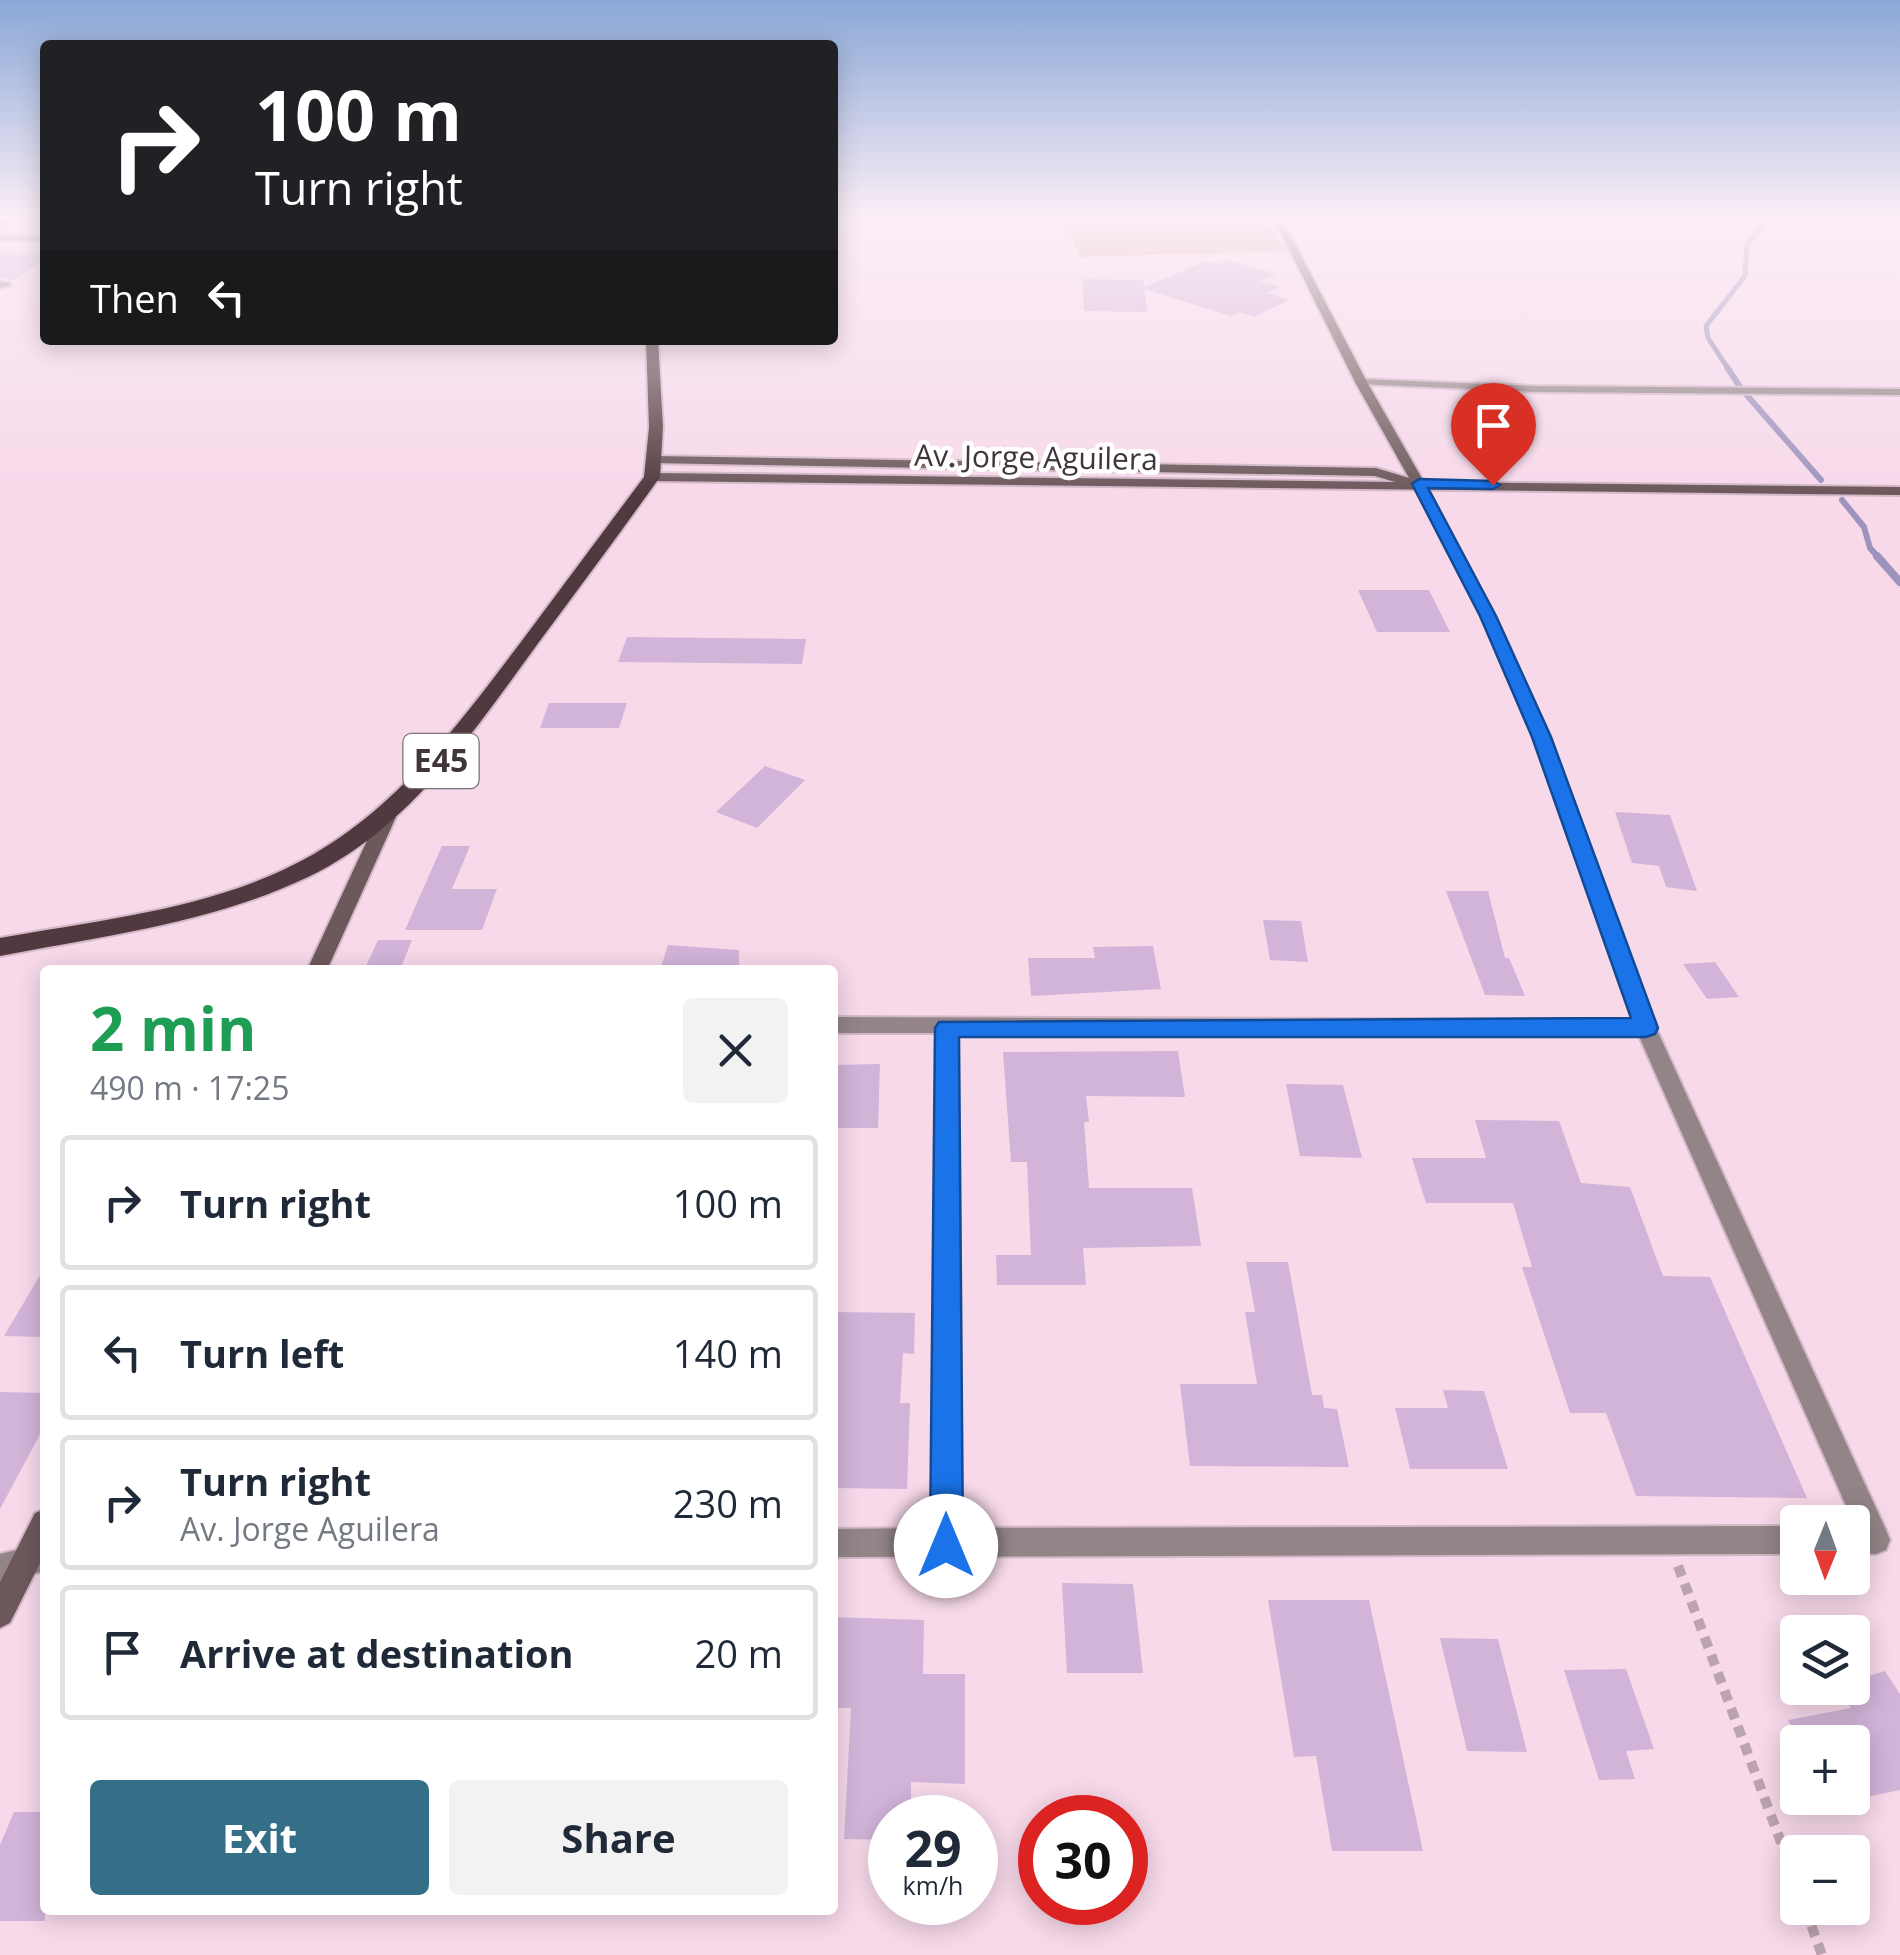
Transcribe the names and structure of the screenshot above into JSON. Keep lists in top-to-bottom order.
{
  "streets": {
    "main road": ["E45"],
    "street": ["Av. Jorge Aguilera"]
  },
  "crossings": [
    ["Av. Jorge Aguilera", "E45"]
  ],
  "north": "bottom",
  "page": {
    "turn": ["100 m", "Turn right"],
    "then": "Then",
    "heading": ["2 min", "490 m · 17:25"],
    "list": [
      {
        "name": "Turn right",
        "value": "100 m"
      },
      {
        "name": "Turn left",
        "value": "140 m"
      },
      {
        "name": "Turn right",
        "note": "Av. Jorge Aguilera",
        "value": "230 m"
      },
      {
        "name": "Arrive at destination",
        "value": "20 m"
      }
    ],
    "map_buttons": ["+", "−"],
    "buttons": ["Exit", "Share"],
    "speed": "29 km/h",
    "limit": "30"
  }
}
